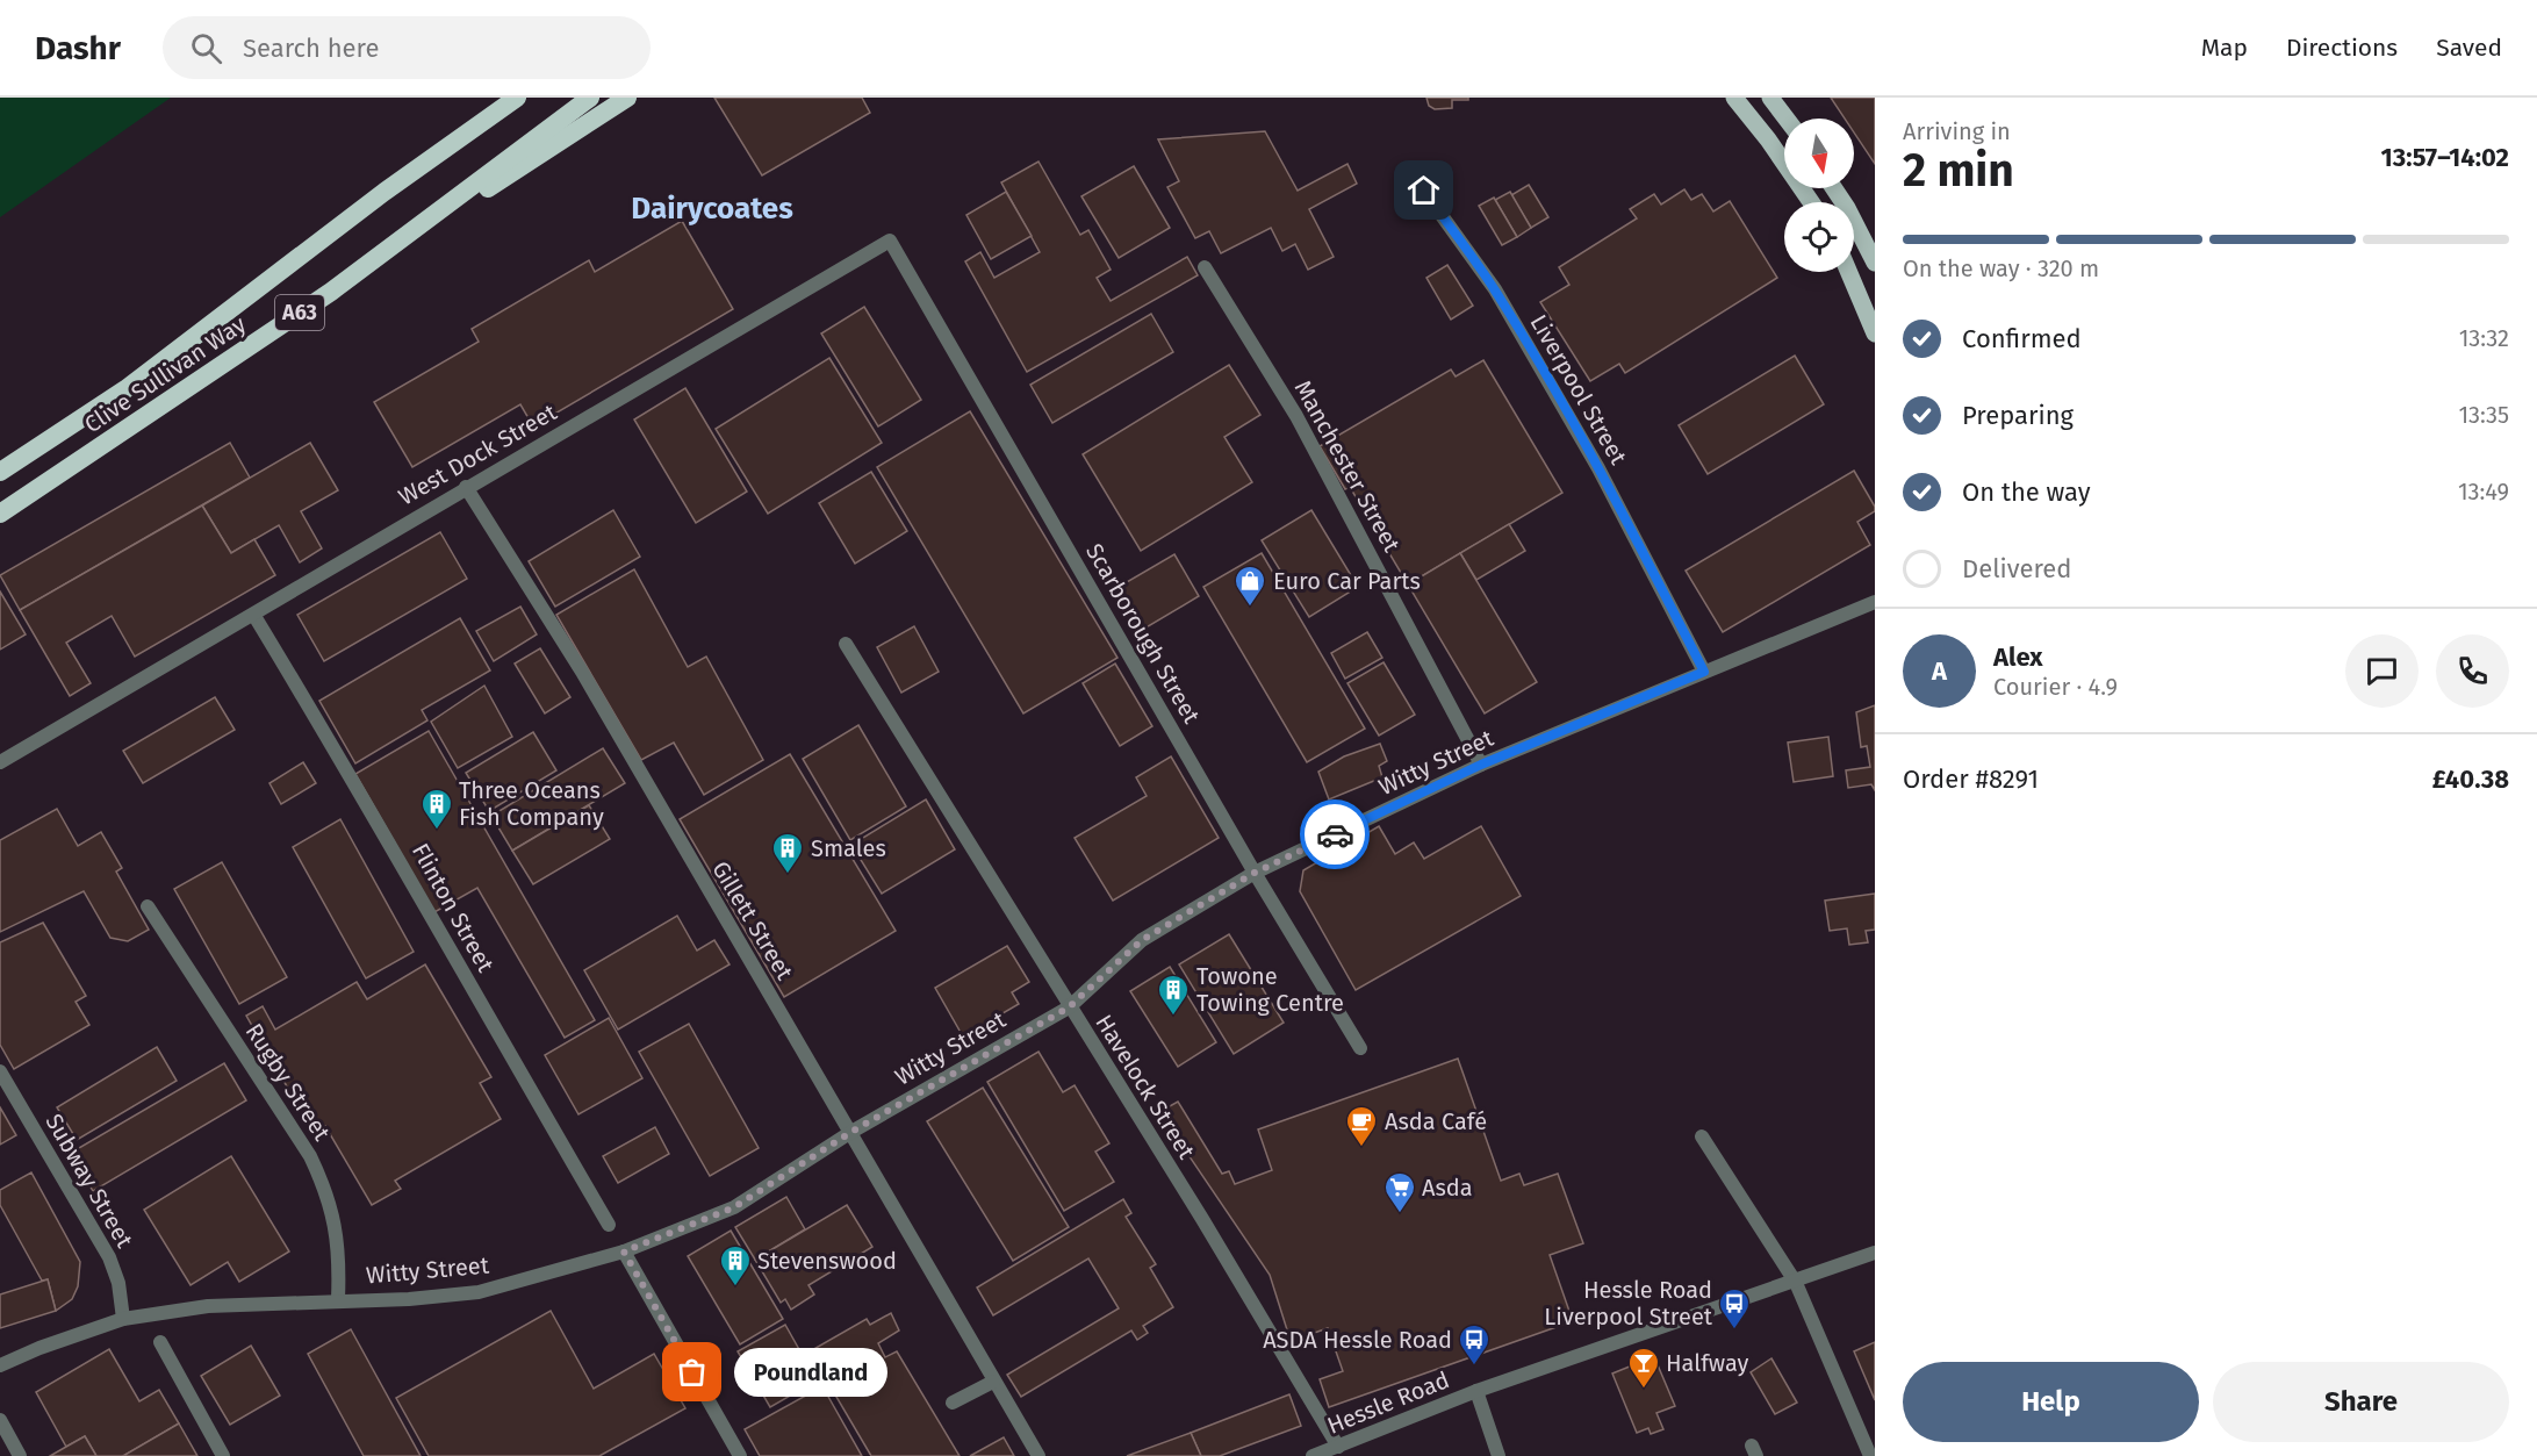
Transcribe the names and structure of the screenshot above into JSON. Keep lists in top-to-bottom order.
{
  "streets": {
    "highway": ["A63", "Clive Sullivan Way"],
    "street": [
      "Liverpool Street",
      "West Dock Street",
      "Manchester Street",
      "Scarborough Street",
      "Witty Street",
      "Flinton Street",
      "Gillett Street",
      "Rugby Street",
      "Havelock Street",
      "Subway Street",
      "Hessle Road"
    ]
  },
  "crossings": [
    ["Liverpool Street", "Witty Street"],
    ["West Dock Street", "Scarborough Street"],
    ["West Dock Street", "Flinton Street"],
    ["West Dock Street", "Gillett Street"],
    ["Manchester Street", "Witty Street"],
    ["Scarborough Street", "Witty Street"],
    ["Witty Street", "Gillett Street"],
    ["Witty Street", "Rugby Street"],
    ["Witty Street", "Havelock Street"],
    ["Witty Street", "Subway Street"],
    ["Havelock Street", "Hessle Road"]
  ],
  "districts": ["Dairycoates"],
  "places": {
    "shop": ["Euro Car Parts"],
    "building": [
      "Three Oceans Fish Company",
      "Smales",
      "Towone Towing Centre",
      "Stevenswood"
    ],
    "cafe": ["Asda Café"],
    "supermarket": ["Asda"],
    "bus stop": ["Hessle Road Liverpool Street", "ASDA Hessle Road"],
    "other": ["Poundland"],
    "bar": ["Halfway"]
  },
  "north": "bottom",
  "page": {
    "header": "Dashr",
    "search": "Search here",
    "nav": ["Map", "Directions", "Saved"],
    "heading": ["2 min", "Arriving in", "13:57–14:02"],
    "panel": [
      "Alex",
      "Courier · 4.9",
      "Order #8291",
      "£40.38"
    ],
    "bar": "On the way · 320 m",
    "list": [
      ["Confirmed", "13:32"],
      ["Preparing", "13:35"],
      ["On the way", "13:49"],
      "Delivered"
    ],
    "round": "A",
    "bubble": "Poundland",
    "buttons": ["Help", "Share"]
  }
}
